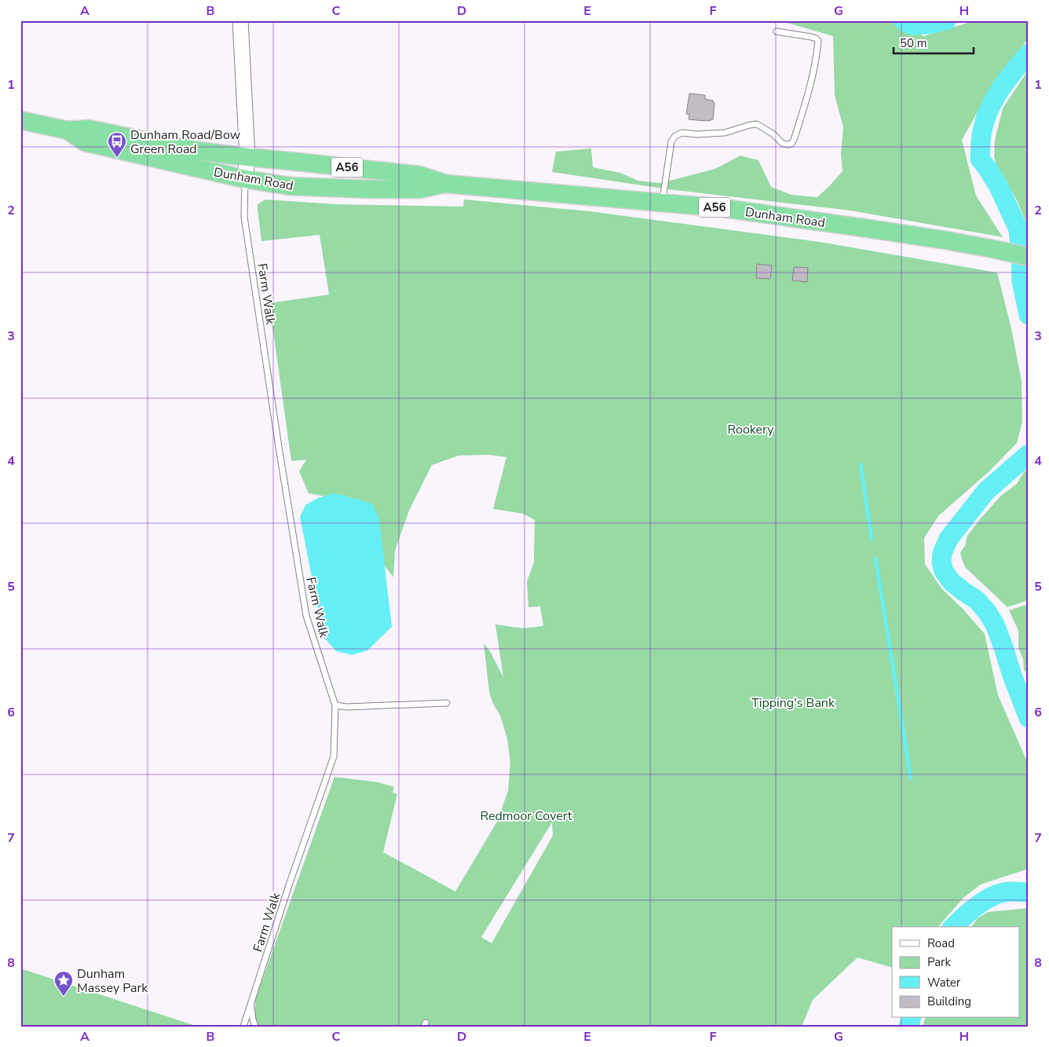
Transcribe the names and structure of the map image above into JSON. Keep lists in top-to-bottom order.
{
  "streets": {
    "highway": ["A56", "Dunham Road"],
    "lane": ["Farm Walk"]
  },
  "crossings": [
    ["Dunham Road", "Farm Walk"]
  ],
  "parks": ["Rookery", "Tipping's Bank", "Redmoor Covert"],
  "places": {
    "bus stop": ["Dunham Road/Bow Green Road"],
    "place": ["Dunham Massey Park"]
  },
  "legend": [
    "Road",
    "Park",
    "Water",
    "Building"
  ],
  "scale_bar": "50 m",
  "grid": {
    "columns": [
      "A",
      "B",
      "C",
      "D",
      "E",
      "F",
      "G",
      "H"
    ],
    "rows": [
      "1",
      "2",
      "3",
      "4",
      "5",
      "6",
      "7",
      "8"
    ]
  }
}
